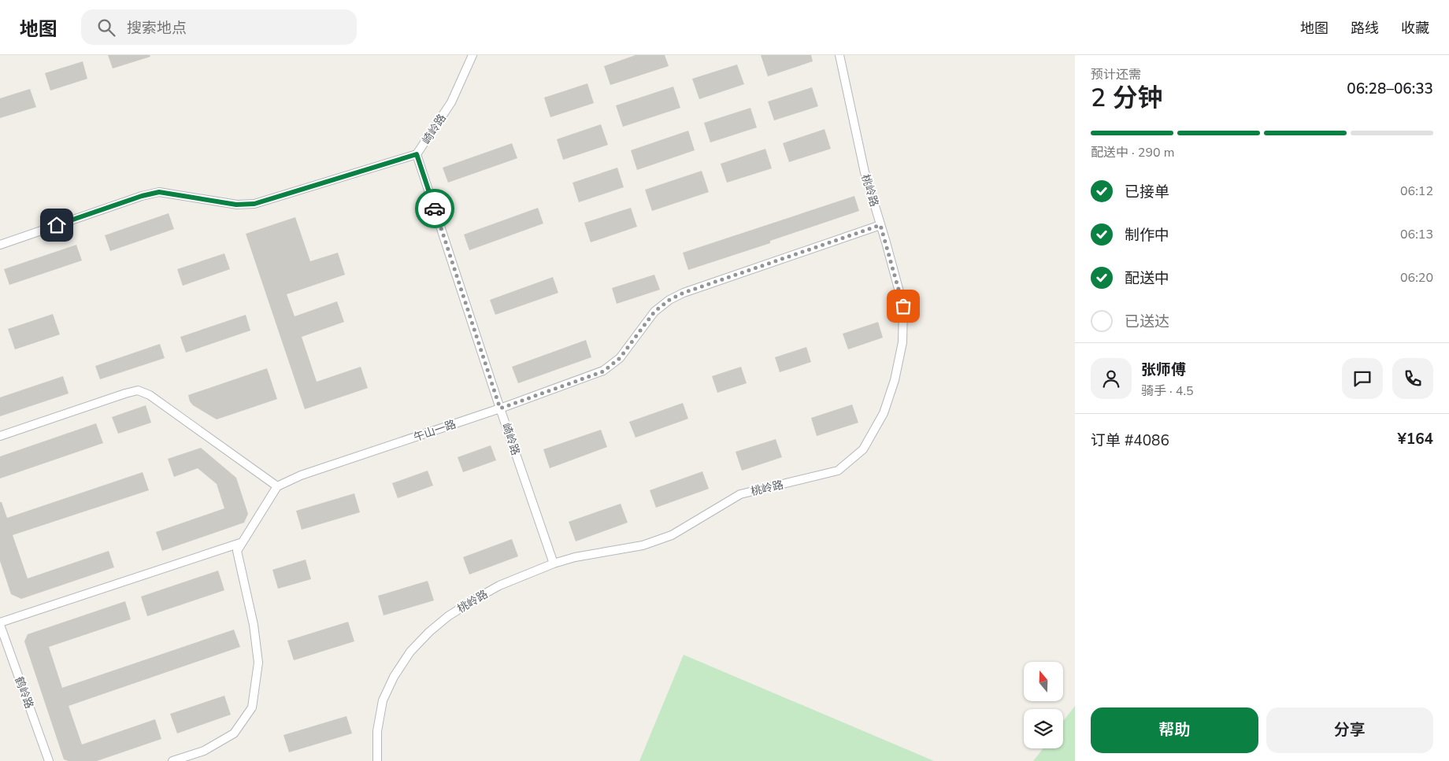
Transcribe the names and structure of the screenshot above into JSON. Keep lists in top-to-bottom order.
{
  "streets": {
    "street": [
      "崎岭路",
      "桃岭路",
      "午山一路",
      "鹤岭路"
    ]
  },
  "crossings": [
    ["崎岭路", "桃岭路"],
    ["崎岭路", "午山一路"],
    ["桃岭路", "午山一路"]
  ],
  "north": "top",
  "page": {
    "header": "地图",
    "search": "搜索地点",
    "nav": ["地图", "路线", "收藏"],
    "heading": ["2 分钟", "预计还需", "06:28–06:33"],
    "panel": [
      "张师傅",
      "骑手 · 4.5",
      "订单 #4086",
      "¥164"
    ],
    "bar": "配送中 · 290 m",
    "list": [
      ["已接单", "06:12"],
      ["制作中", "06:13"],
      ["配送中", "06:20"],
      "已送达"
    ],
    "buttons": ["帮助", "分享"]
  }
}
